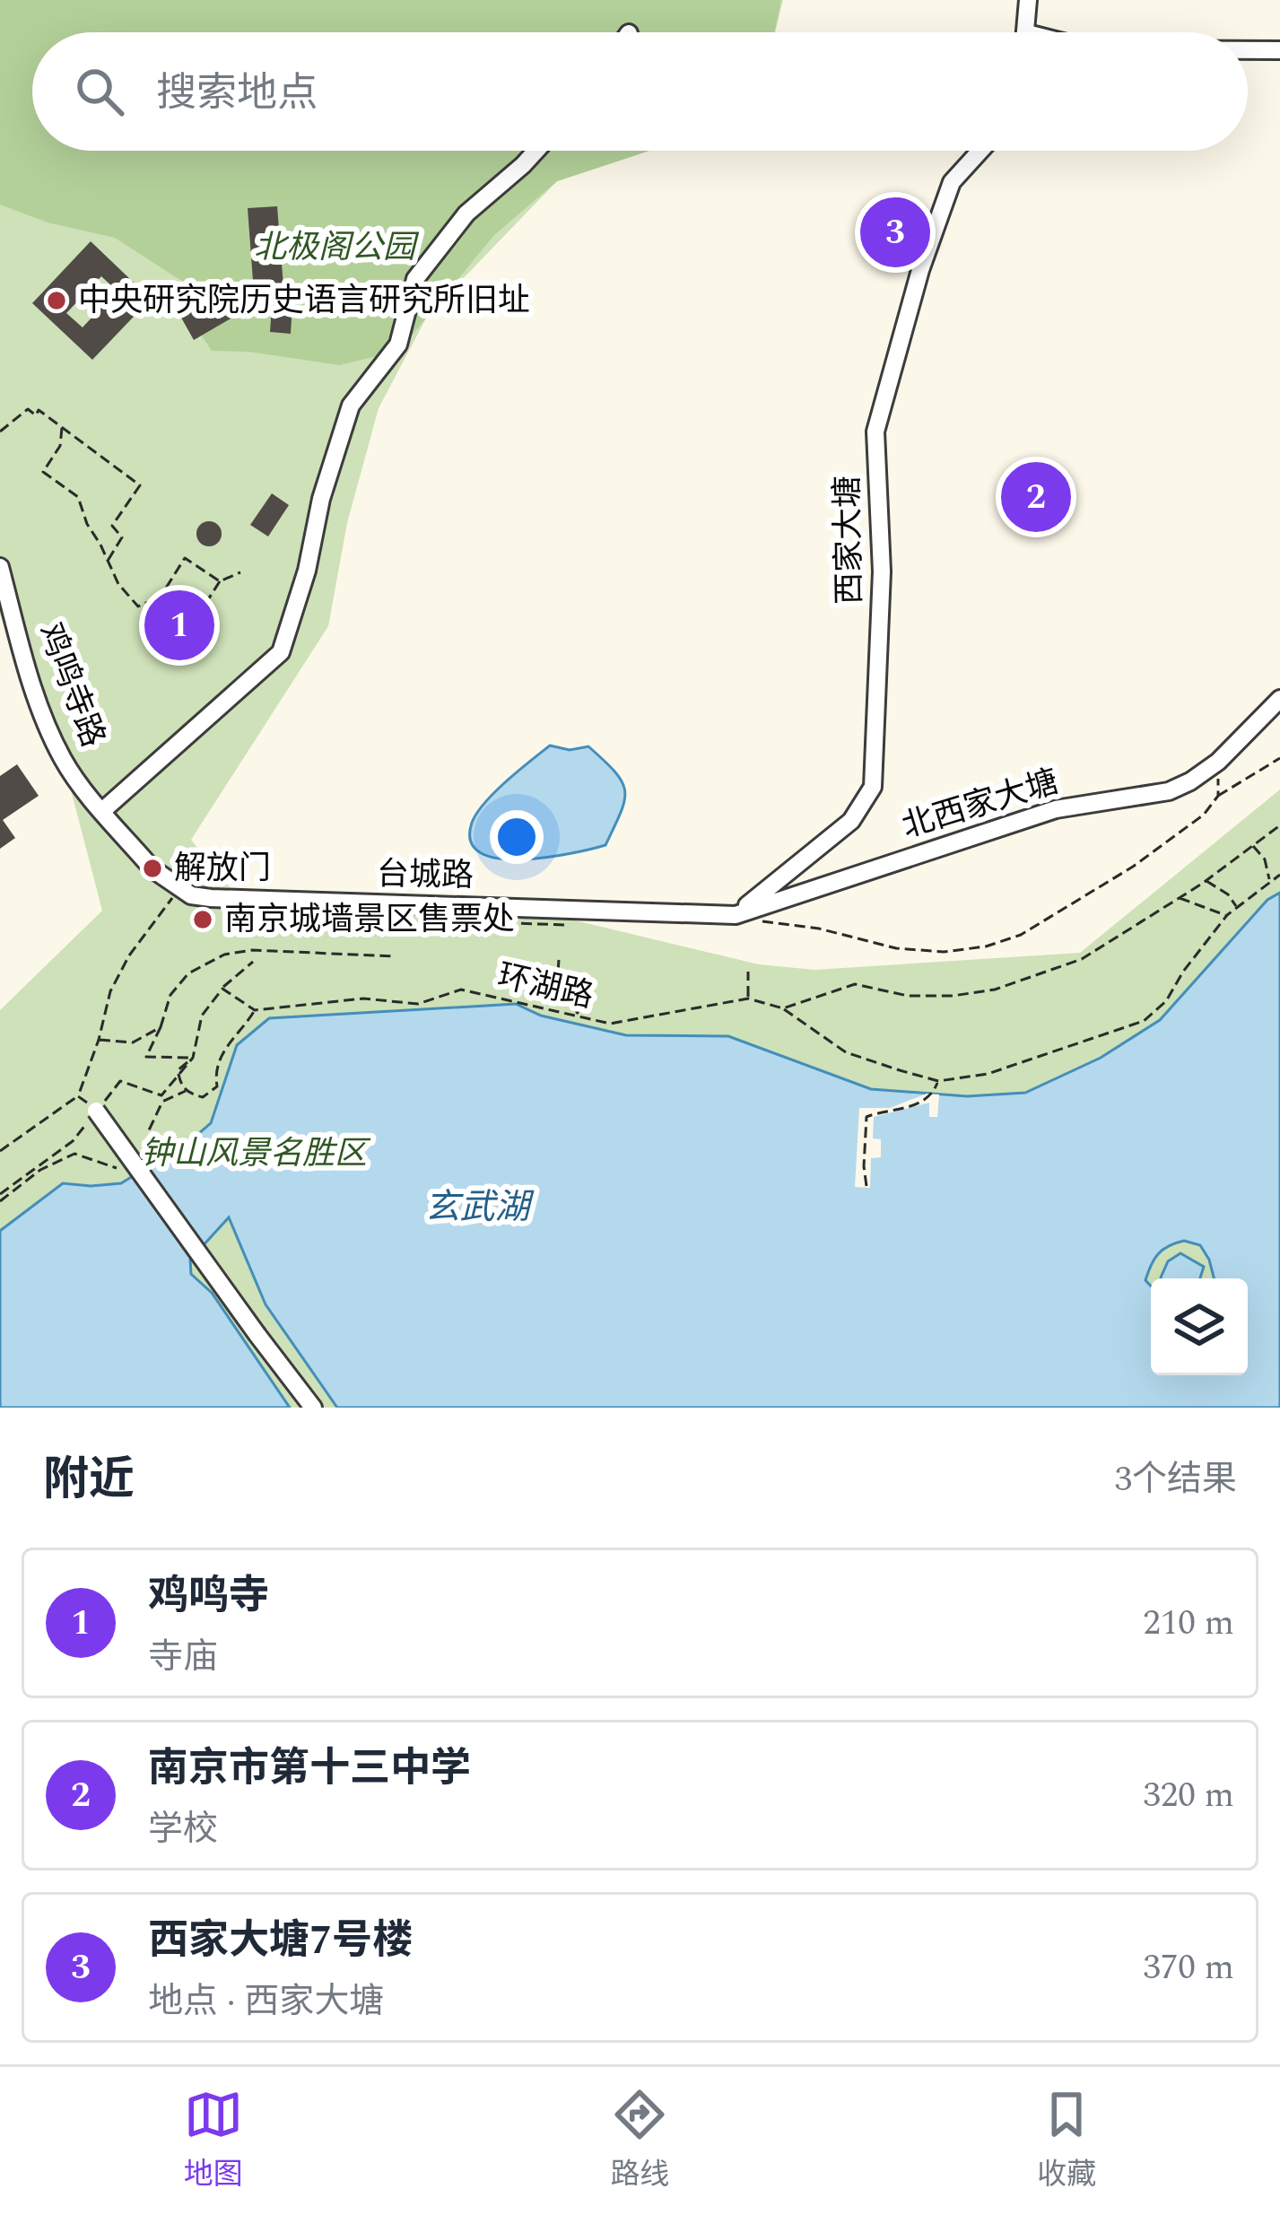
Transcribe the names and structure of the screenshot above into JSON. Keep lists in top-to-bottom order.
{
  "streets": {
    "street": [
      "西家大塘",
      "鸡鸣寺路",
      "北西家大塘",
      "台城路"
    ],
    "path": ["环湖路"]
  },
  "crossings": [
    ["西家大塘", "北西家大塘"],
    ["西家大塘", "台城路"],
    ["鸡鸣寺路", "台城路"],
    ["北西家大塘", "台城路"]
  ],
  "water": ["玄武湖"],
  "parks": ["北极阁公园", "钟山风景名胜区"],
  "places": ["中央研究院历史语言研究所旧址", "解放门", "南京城墙景区售票处"],
  "page": {
    "search": "搜索地点",
    "pins": ["3", "2", "1"],
    "heading": ["附近", "3个结果"],
    "list": [
      {
        "mark": "1",
        "name": "鸡鸣寺",
        "note": "寺庙",
        "value": "210 m"
      },
      {
        "mark": "2",
        "name": "南京市第十三中学",
        "note": "学校",
        "value": "320 m"
      },
      {
        "mark": "3",
        "name": "西家大塘7号楼",
        "note": "地点 · 西家大塘",
        "value": "370 m"
      }
    ],
    "nav": ["地图", "路线", "收藏"]
  }
}
